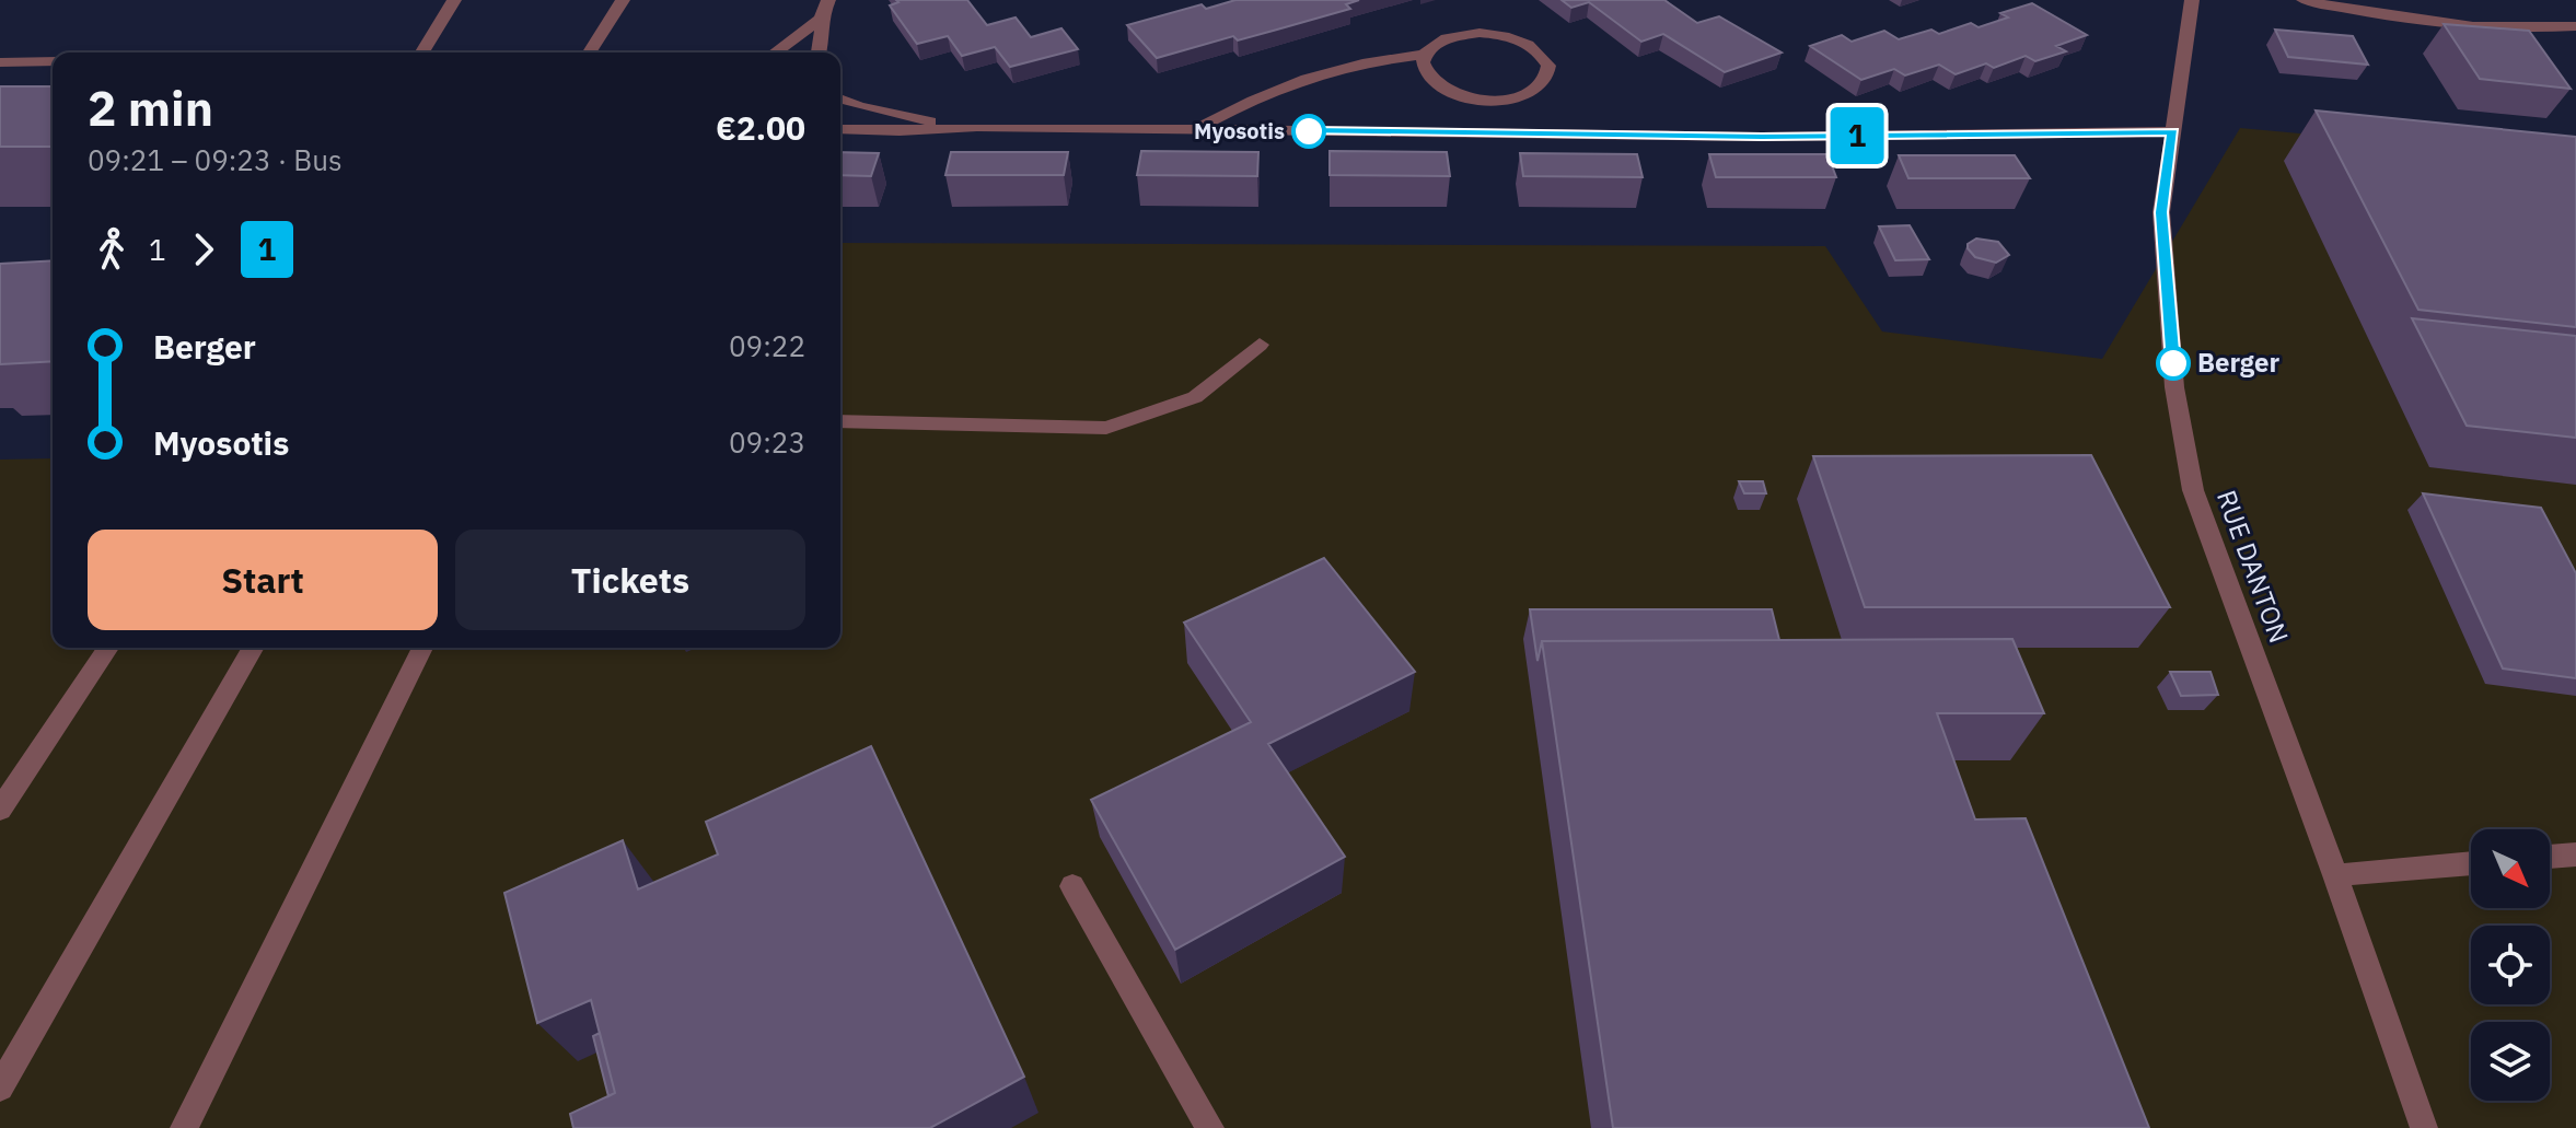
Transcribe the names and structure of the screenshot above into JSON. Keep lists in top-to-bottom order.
{
  "streets": {
    "street": ["RUE DANTON"]
  },
  "places": ["Myosotis", "Berger"],
  "lines": ["bus line 1"],
  "north": "bottom right",
  "page": {
    "on_map": "1",
    "heading": ["2 min", "09:21 – 09:23 · Bus", "€2.00"],
    "legs": ["1", "1"],
    "list": [
      {
        "name": "Berger",
        "value": "09:22"
      },
      {
        "name": "Myosotis",
        "value": "09:23"
      }
    ],
    "buttons": ["Start", "Tickets"]
  }
}
